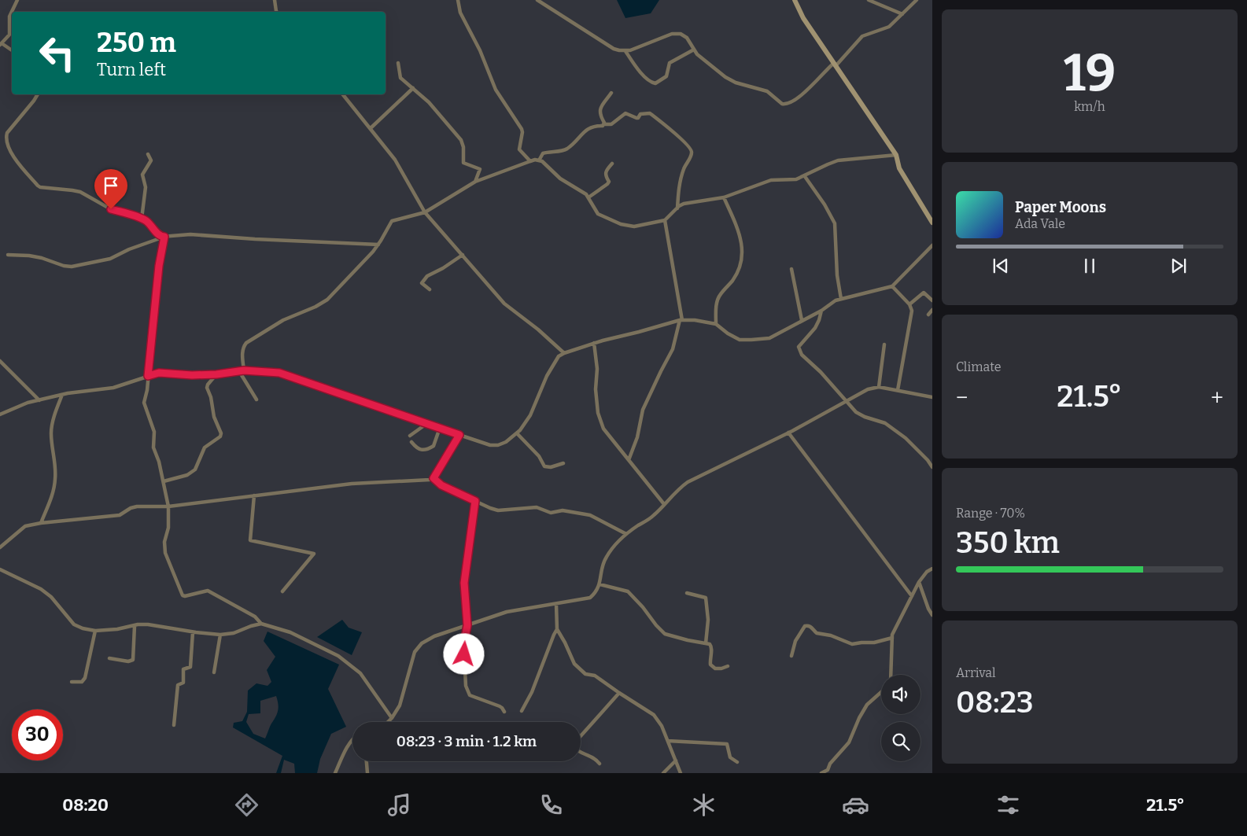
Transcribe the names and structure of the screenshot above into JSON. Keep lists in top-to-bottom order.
{
  "page": {
    "tile": [
      ["19", "km/h"],
      "Climate",
      ["Range · 70%", "350 km"],
      ["Arrival", "08:23"]
    ],
    "turn": ["250 m", "Turn left"],
    "song": ["Paper Moons", "Ada Vale"],
    "heat": ["−", "21.5°", "+"],
    "limit": "30",
    "trip": "08:23 · 3 min · 1.2 km",
    "tabs": ["08:20", "21.5°"]
  }
}
